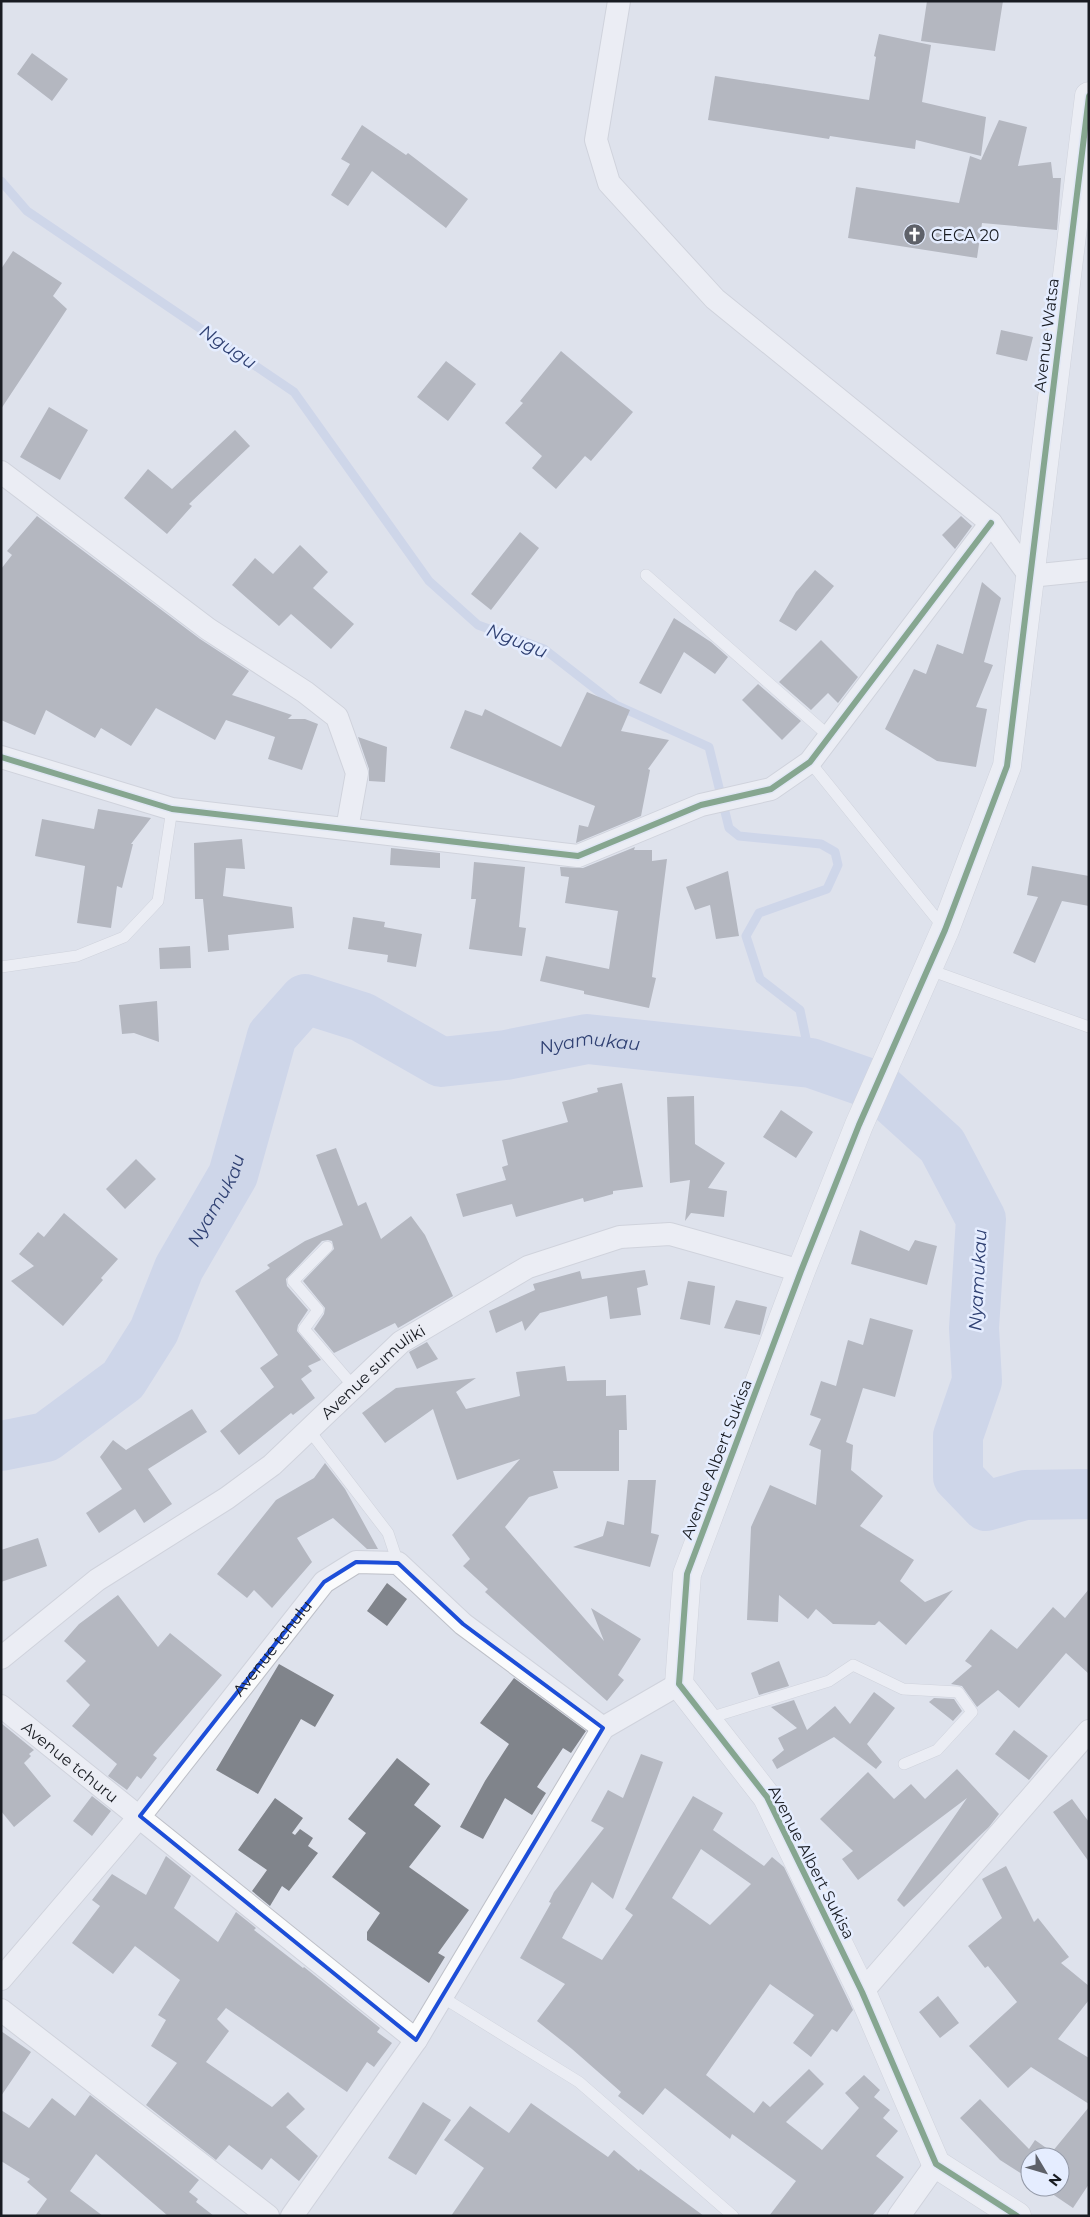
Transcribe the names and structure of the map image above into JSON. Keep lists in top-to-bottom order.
{
  "streets": {
    "street": [
      "Avenue Watsa",
      "Avenue sumuliki",
      "Avenue Albert Sukisa",
      "Avenue tchulu",
      "Avenue tchuru"
    ]
  },
  "crossings": [
    ["Avenue Watsa", "Avenue Albert Sukisa"],
    ["Avenue sumuliki", "Avenue Albert Sukisa"],
    ["Avenue tchulu", "Avenue tchuru"]
  ],
  "water": ["Ngugu", "Nyamukau"],
  "places": {
    "church": ["CECA 20"]
  },
  "north": "bottom right"
}
